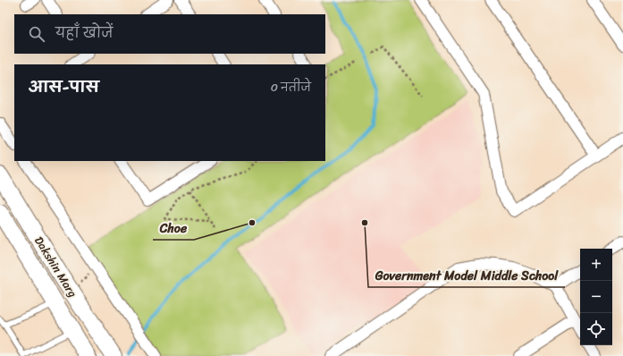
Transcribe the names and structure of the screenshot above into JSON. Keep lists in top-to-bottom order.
{
  "streets": {
    "main road": ["Dakshin Marg"]
  },
  "places": ["Choe", "Government Model Middle School"],
  "page": {
    "search": "यहाँ खोजें",
    "heading": ["आस-पास", "0 नतीजे"],
    "map_buttons": ["+", "−"]
  }
}
